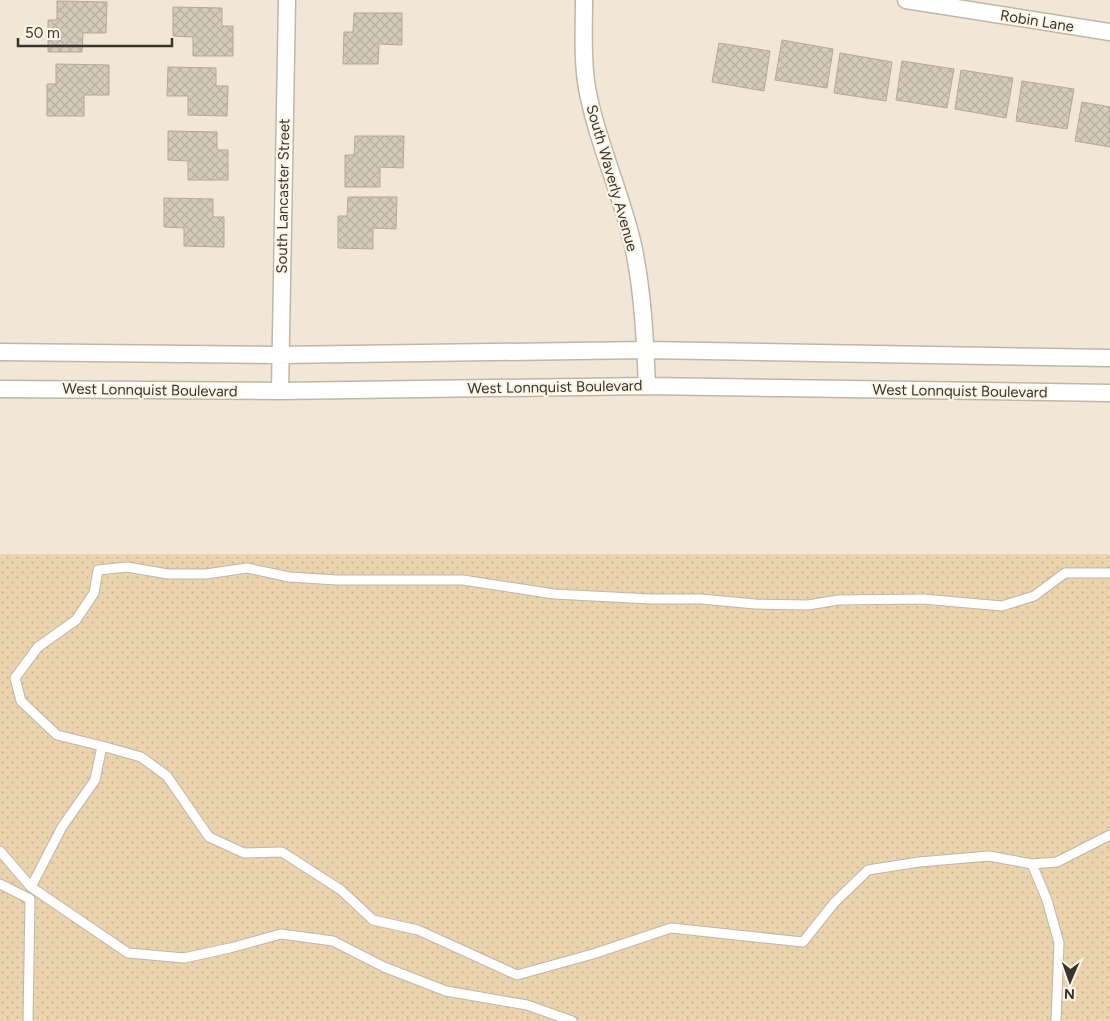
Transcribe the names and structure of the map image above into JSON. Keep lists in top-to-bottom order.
{
  "streets": {
    "street": [
      "Robin Lane",
      "South Waverly Avenue",
      "South Lancaster Street",
      "West Lonnquist Boulevard"
    ]
  },
  "crossings": [
    ["South Waverly Avenue", "West Lonnquist Boulevard"],
    ["South Lancaster Street", "West Lonnquist Boulevard"]
  ],
  "scale_bar": "50 m",
  "north": "bottom"
}
